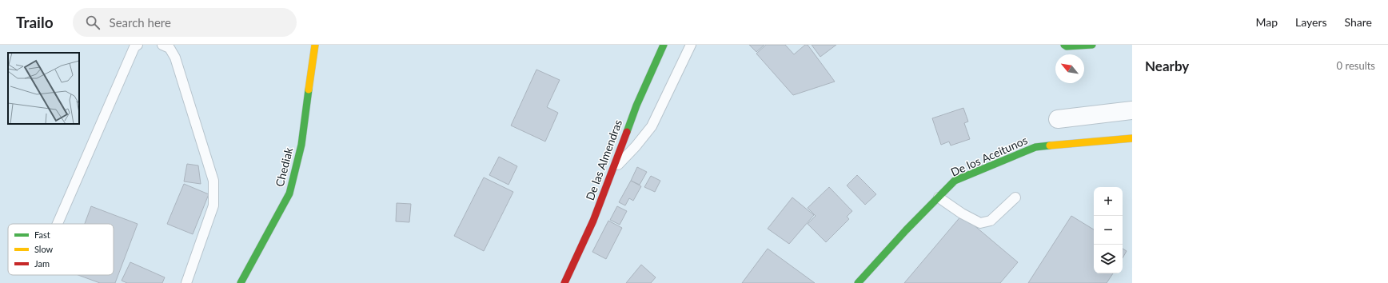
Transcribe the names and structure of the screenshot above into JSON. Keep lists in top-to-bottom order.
{
  "streets": {
    "street": ["De los Aceitunos", "De las Almendras", "Chediak"]
  },
  "legend": ["Fast", "Slow", "Jam"],
  "north": "top left",
  "page": {
    "header": "Trailo",
    "search": "Search here",
    "nav": ["Map", "Layers", "Share"],
    "heading": ["Nearby", "0 results"],
    "map_buttons": ["+", "−"]
  }
}
